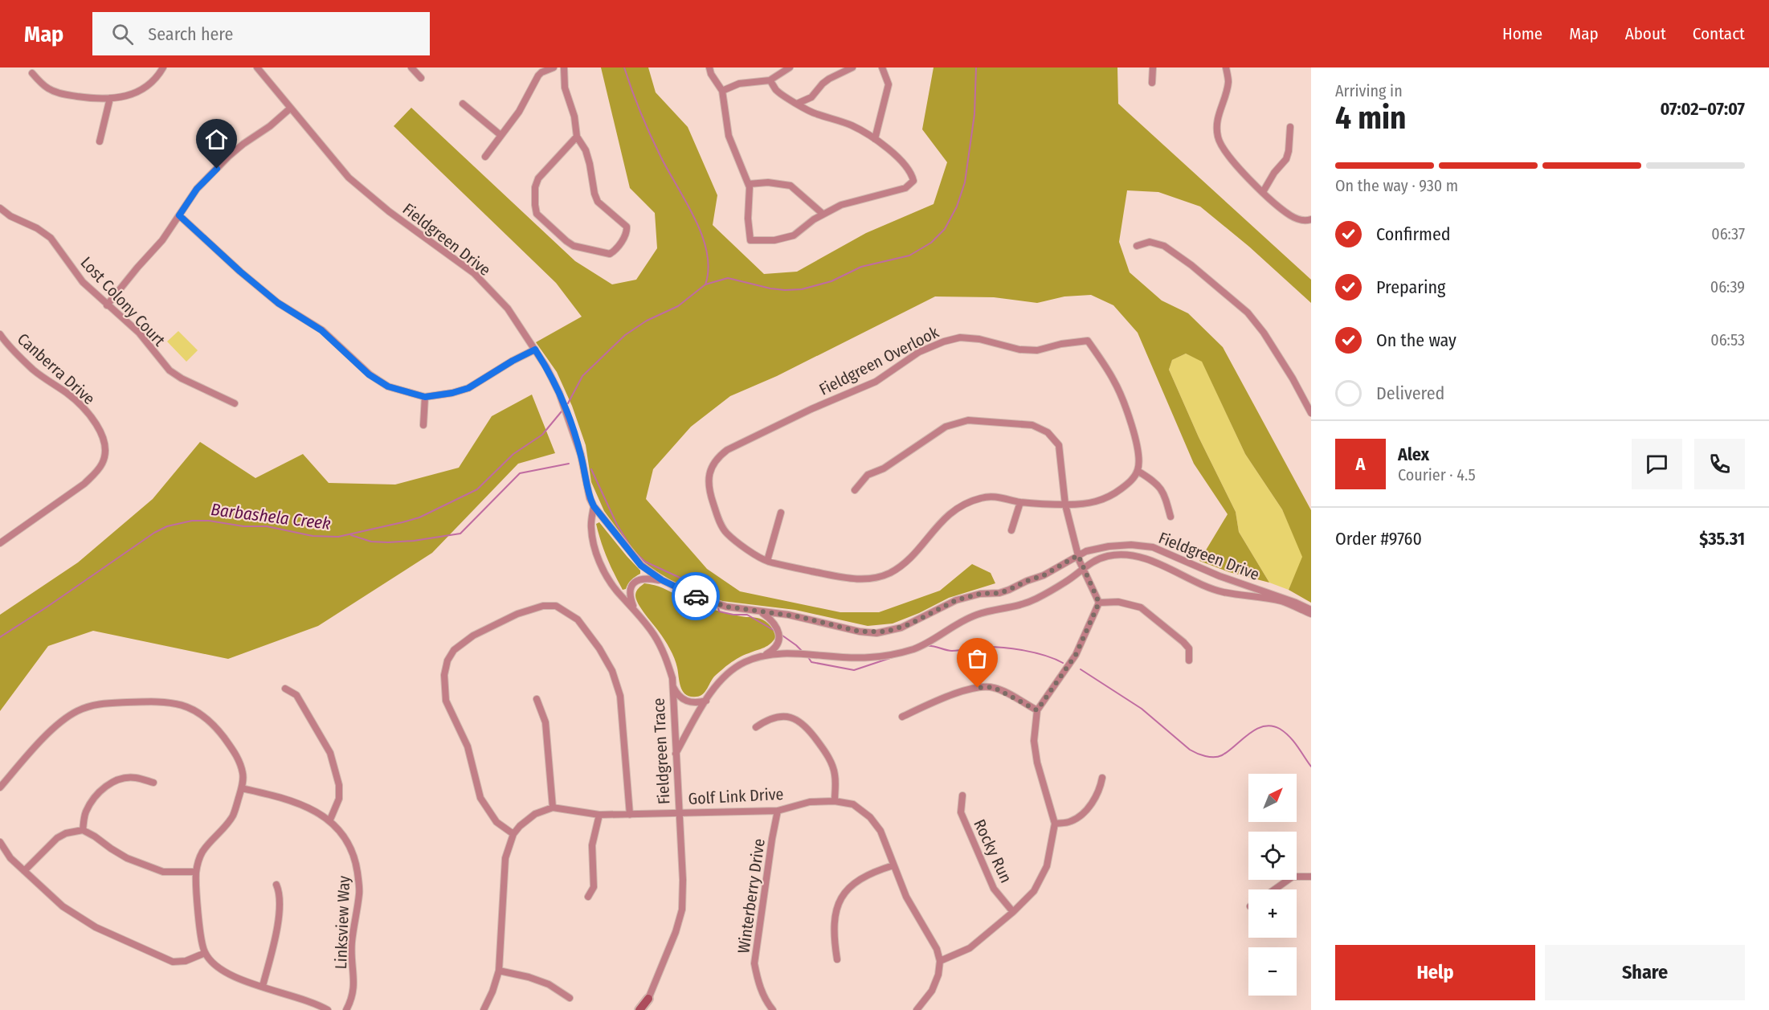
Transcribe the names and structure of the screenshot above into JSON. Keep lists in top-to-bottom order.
{
  "streets": {
    "street": [
      "Fieldgreen Drive",
      "Lost Colony Court",
      "Fieldgreen Overlook",
      "Canberra Drive",
      "Fieldgreen Trace",
      "Golf Link Drive",
      "Rocky Run",
      "Winterberry Drive",
      "Linksview Way"
    ]
  },
  "crossings": [
    ["Fieldgreen Drive", "Fieldgreen Trace"],
    ["Fieldgreen Trace", "Golf Link Drive"],
    ["Golf Link Drive", "Winterberry Drive"]
  ],
  "water": ["Barbashela Creek"],
  "north": "top right",
  "page": {
    "header": "Map",
    "search": "Search here",
    "nav": [
      "Home",
      "Map",
      "About",
      "Contact"
    ],
    "heading": ["4 min", "Arriving in", "07:02–07:07"],
    "panel": [
      "Alex",
      "Courier · 4.5",
      "Order #9760",
      "$35.31"
    ],
    "bar": "On the way · 930 m",
    "list": [
      ["Confirmed", "06:37"],
      ["Preparing", "06:39"],
      ["On the way", "06:53"],
      "Delivered"
    ],
    "round": "A",
    "map_buttons": ["+", "−"],
    "buttons": ["Help", "Share"]
  }
}
